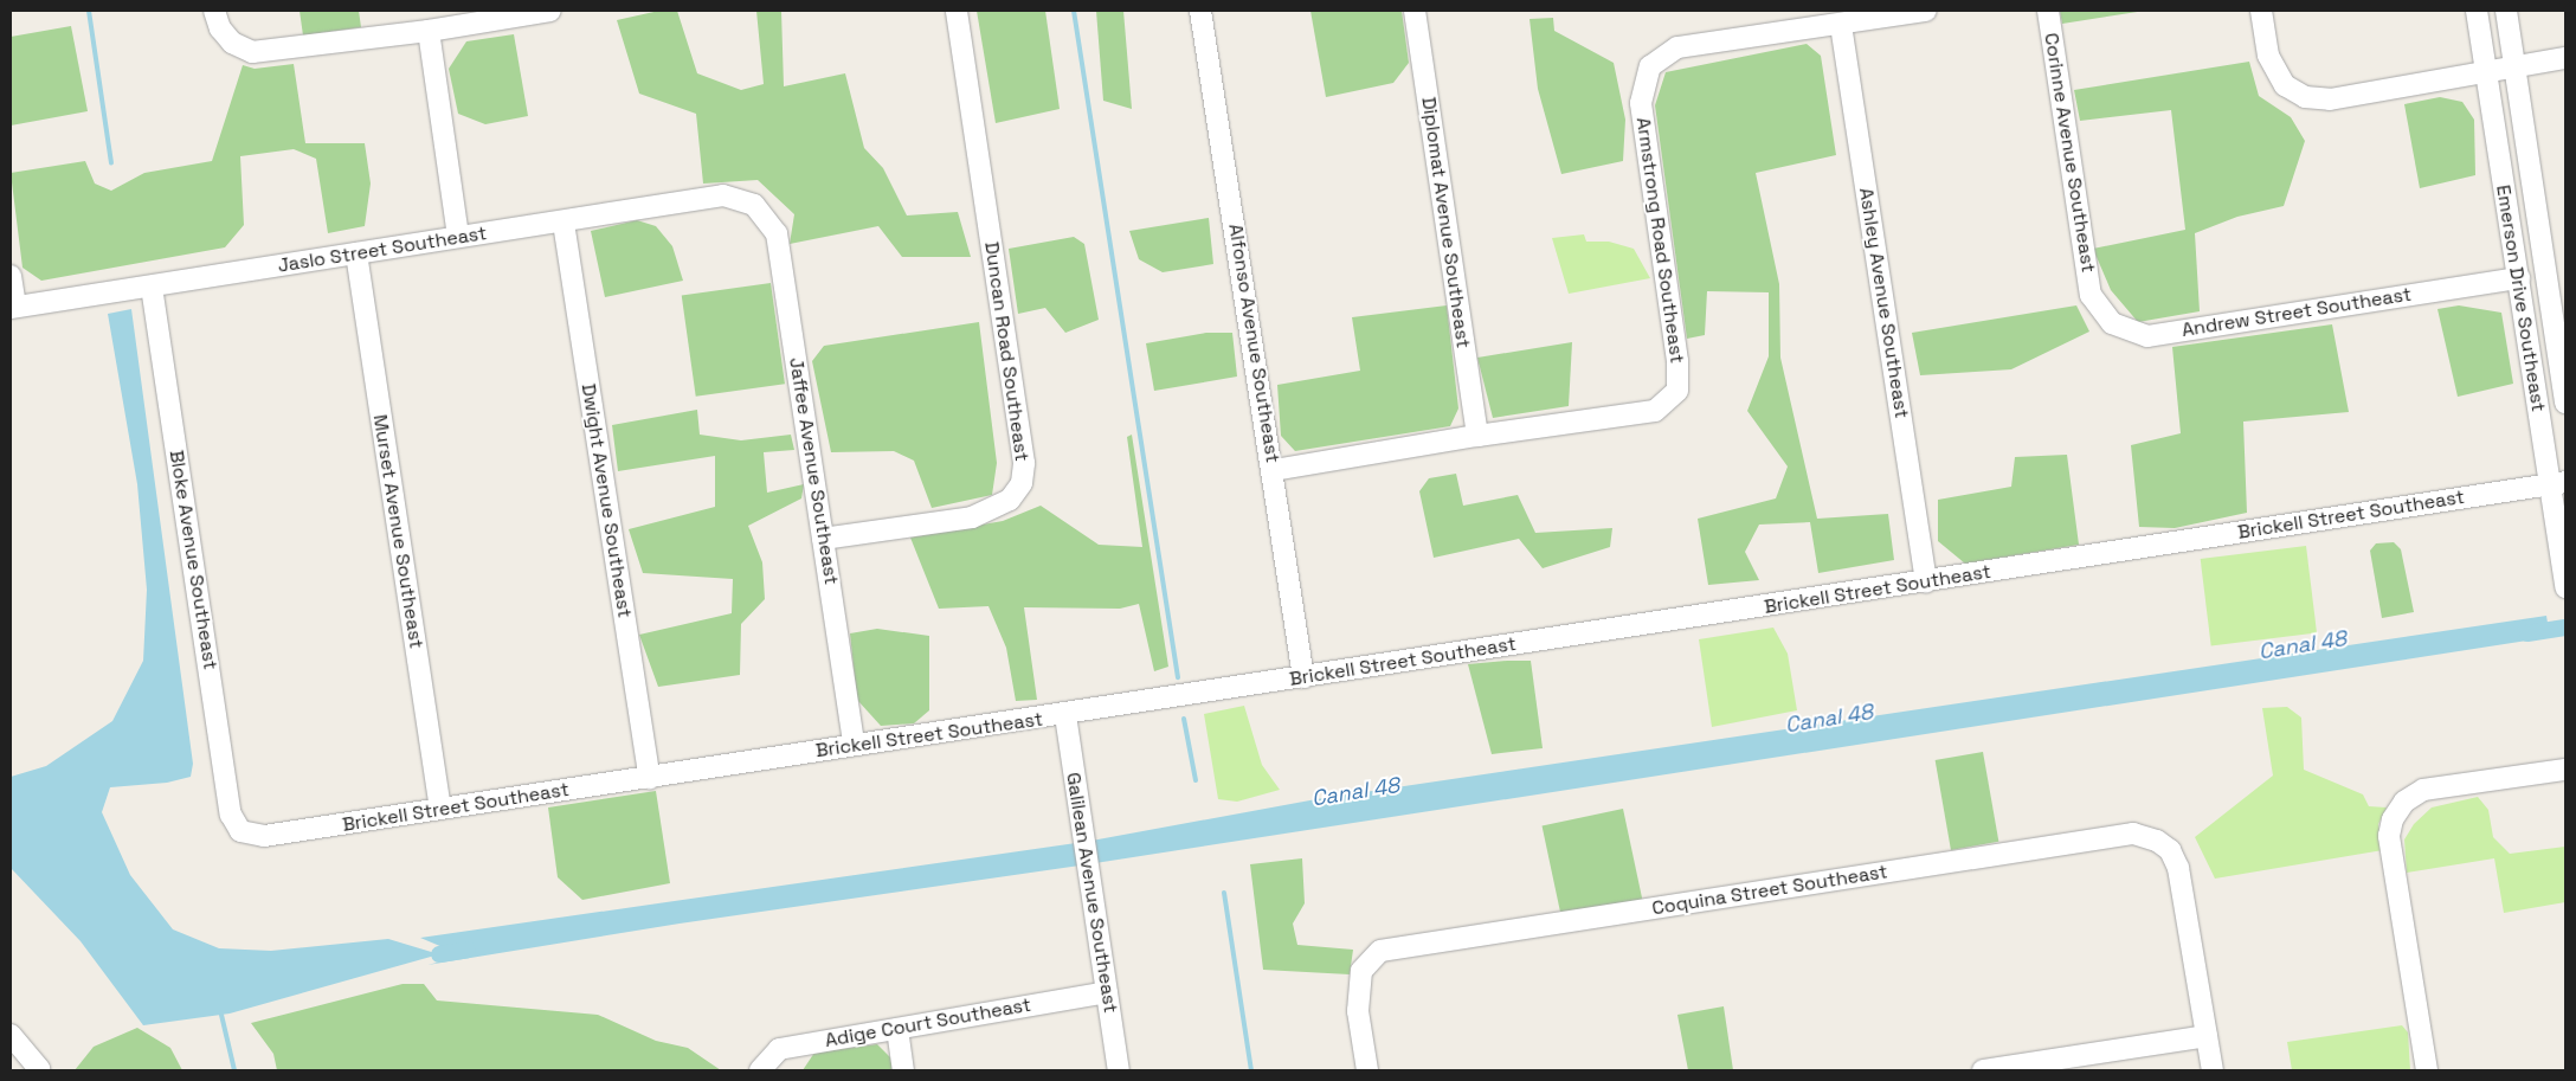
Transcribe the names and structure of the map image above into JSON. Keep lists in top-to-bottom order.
{
  "streets": {
    "street": [
      "Corinne Avenue Southeast",
      "Diplomat Avenue Southeast",
      "Armstrong Road Southeast",
      "Jaslo Street Southeast",
      "Emerson Drive Southeast",
      "Ashley Avenue Southeast",
      "Andrew Street Southeast",
      "Alfonso Avenue Southeast",
      "Duncan Road Southeast",
      "Jaffee Avenue Southeast",
      "Dwight Avenue Southeast",
      "Brickell Street Southeast",
      "Murset Avenue Southeast",
      "Bloke Avenue Southeast",
      "Coquina Street Southeast",
      "Galilean Avenue Southeast",
      "Adige Court Southeast"
    ]
  },
  "crossings": [
    ["Corinne Avenue Southeast", "Andrew Street Southeast"],
    ["Diplomat Avenue Southeast", "Armstrong Road Southeast"],
    ["Armstrong Road Southeast", "Ashley Avenue Southeast"],
    ["Armstrong Road Southeast", "Alfonso Avenue Southeast"],
    ["Jaslo Street Southeast", "Jaffee Avenue Southeast"],
    ["Jaslo Street Southeast", "Dwight Avenue Southeast"],
    ["Jaslo Street Southeast", "Murset Avenue Southeast"],
    ["Jaslo Street Southeast", "Bloke Avenue Southeast"],
    ["Emerson Drive Southeast", "Andrew Street Southeast"],
    ["Emerson Drive Southeast", "Brickell Street Southeast"],
    ["Ashley Avenue Southeast", "Brickell Street Southeast"],
    ["Alfonso Avenue Southeast", "Brickell Street Southeast"],
    ["Duncan Road Southeast", "Jaffee Avenue Southeast"],
    ["Jaffee Avenue Southeast", "Brickell Street Southeast"],
    ["Dwight Avenue Southeast", "Brickell Street Southeast"],
    ["Brickell Street Southeast", "Murset Avenue Southeast"],
    ["Brickell Street Southeast", "Bloke Avenue Southeast"],
    ["Brickell Street Southeast", "Galilean Avenue Southeast"],
    ["Galilean Avenue Southeast", "Adige Court Southeast"]
  ],
  "water": ["Canal 48"]
}
